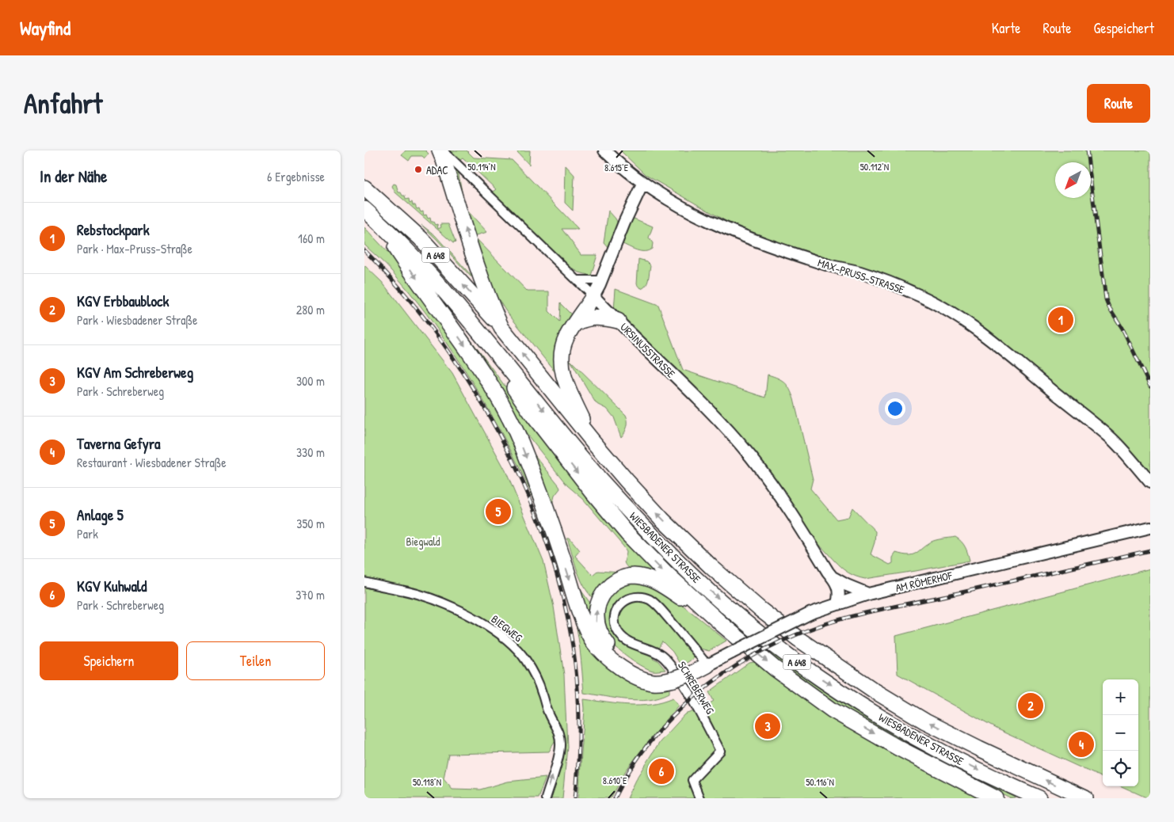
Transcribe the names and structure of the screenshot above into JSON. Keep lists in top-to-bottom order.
{
  "streets": {
    "highway": ["A 648", "WIESBADENER STRASSE"],
    "main road": ["MAX-PRUSS-STRASSE", "URSINUSSTRASSE", "AM RÖMERHOF"],
    "street": ["BIEGWEG", "SCHREBERWEG"]
  },
  "crossings": [
    ["A 648", "WIESBADENER STRASSE"],
    ["URSINUSSTRASSE", "AM RÖMERHOF"],
    ["AM RÖMERHOF", "SCHREBERWEG"]
  ],
  "one_way": ["BIEGWEG"],
  "parks": ["Biegwald"],
  "places": ["ADAC"],
  "north": "bottom left",
  "page": {
    "header": "Wayfind",
    "nav": ["Karte", "Route", "Gespeichert"],
    "buttons": [
      "Route",
      ["Speichern", "Teilen"]
    ],
    "title": "Anfahrt",
    "heading": ["In der Nähe", "6 Ergebnisse"],
    "list": [
      {
        "mark": "1",
        "name": "Rebstockpark",
        "note": "Park · Max-Pruss-Straße",
        "value": "160 m"
      },
      {
        "mark": "2",
        "name": "KGV Erbbaublock",
        "note": "Park · Wiesbadener Straße",
        "value": "280 m"
      },
      {
        "mark": "3",
        "name": "KGV Am Schreberweg",
        "note": "Park · Schreberweg",
        "value": "300 m"
      },
      {
        "mark": "4",
        "name": "Taverna Gefyra",
        "note": "Restaurant · Wiesbadener Straße",
        "value": "330 m"
      },
      {
        "mark": "5",
        "name": "Anlage 5",
        "note": "Park",
        "value": "350 m"
      },
      {
        "mark": "6",
        "name": "KGV Kuhwald",
        "note": "Park · Schreberweg",
        "value": "370 m"
      }
    ],
    "pins": [
      "1",
      "5",
      "2",
      "3",
      "4",
      "6"
    ],
    "map_buttons": ["+", "−"]
  },
  "coordinates": [
    "50.114°N",
    "50.112°N",
    "8.615°E",
    "8.610°E",
    "50.118°N",
    "50.116°N"
  ]
}
